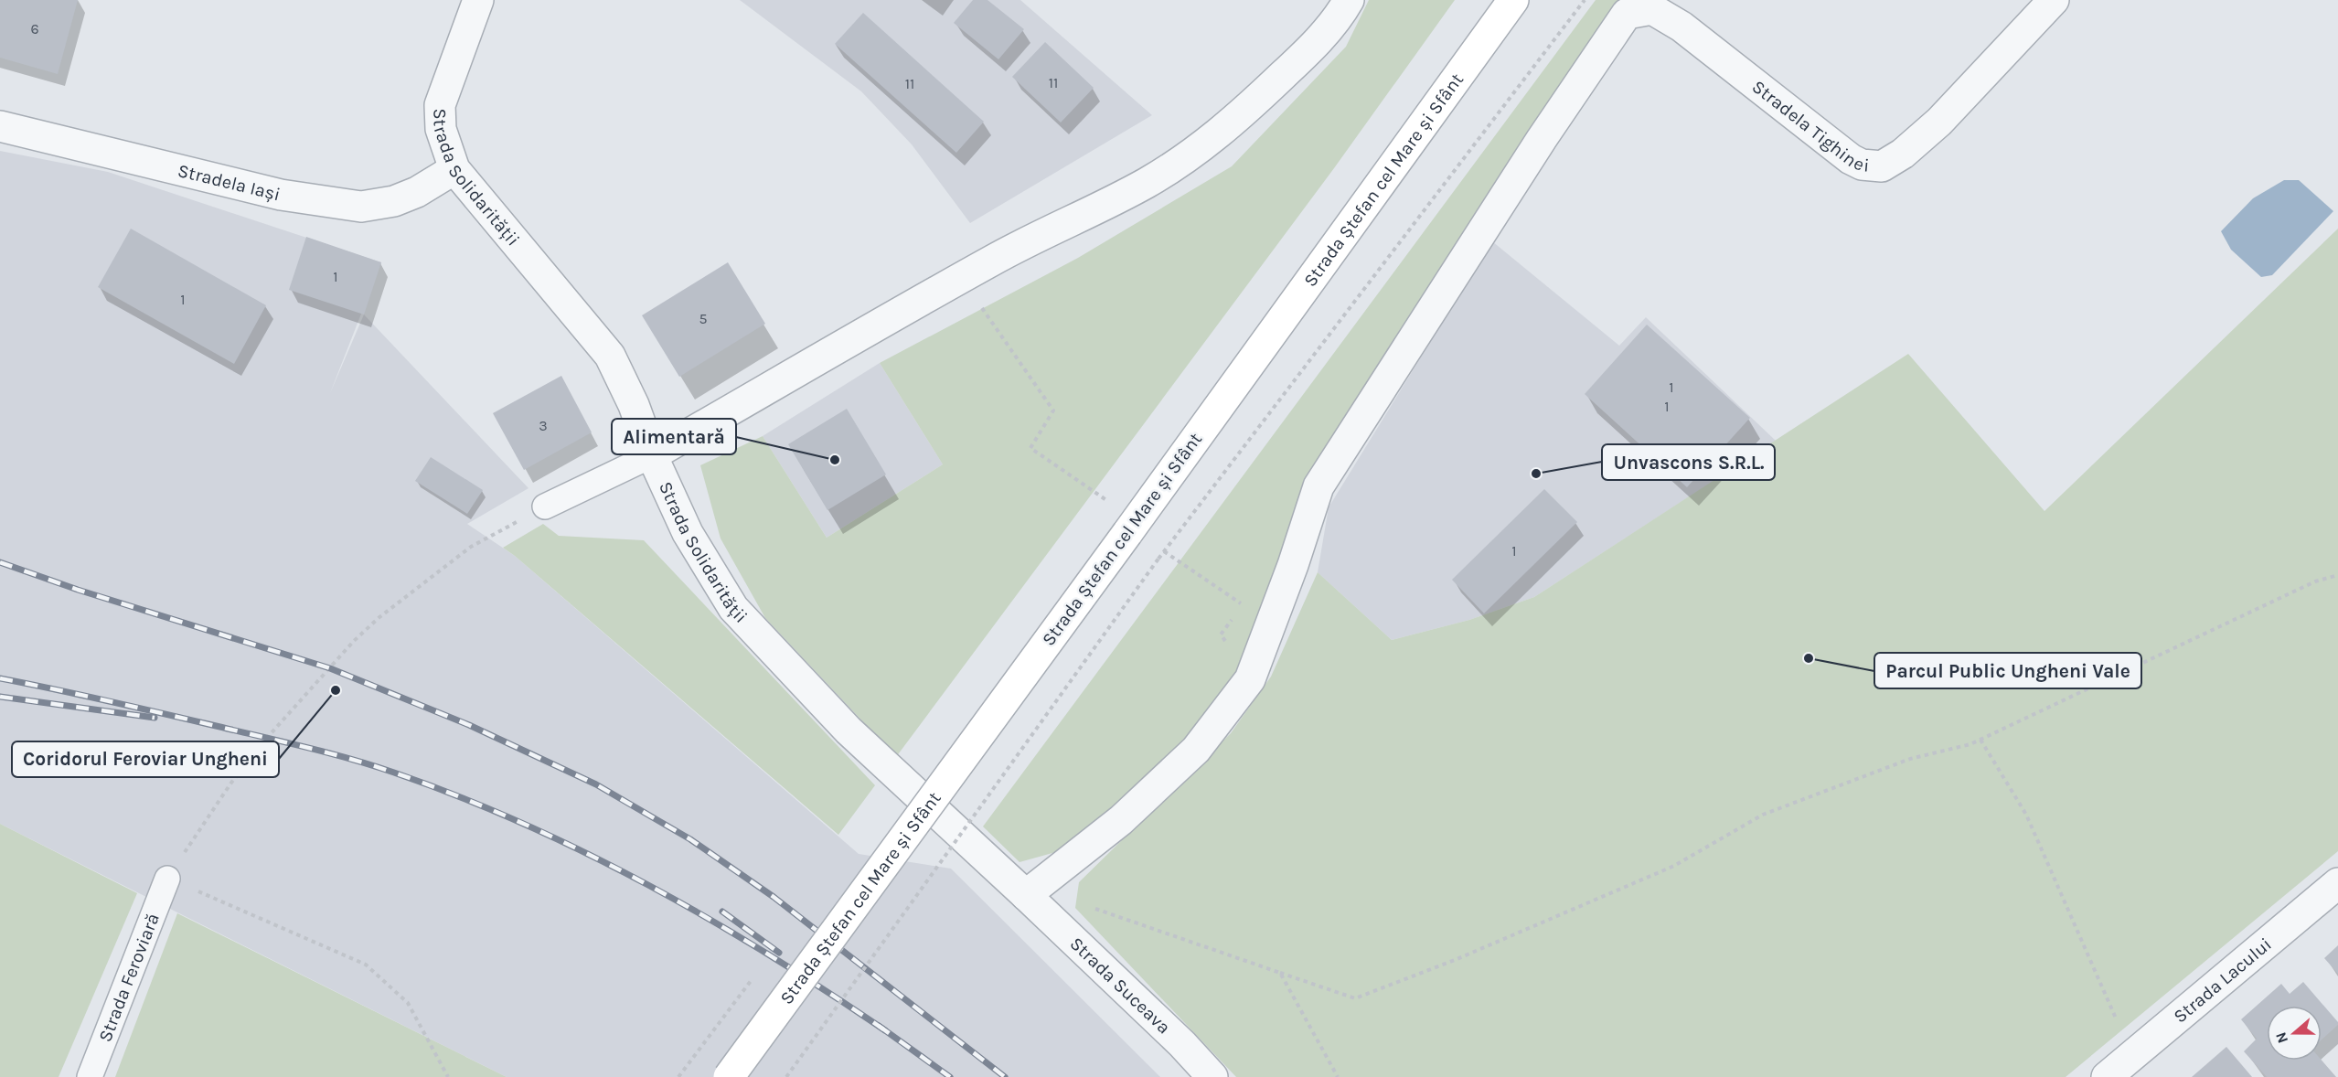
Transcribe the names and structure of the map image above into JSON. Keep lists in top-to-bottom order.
{
  "streets": {
    "main road": ["Strada Ștefan cel Mare și Sfânt"],
    "street": [
      "Stradela Tighinei",
      "Strada Solidarității",
      "Stradela Iași",
      "Strada Lacului",
      "Strada Suceava"
    ],
    "lane": ["Strada Feroviară"]
  },
  "crossings": [
    ["Strada Solidarității", "Stradela Iași"],
    ["Strada Solidarității", "Strada Suceava"]
  ],
  "places": [
    "Alimentară",
    "Unvascons S.R.L.",
    "Parcul Public Ungheni Vale",
    "Coridorul Feroviar Ungheni"
  ],
  "house_numbers": [
    "6",
    "11",
    "11",
    "1",
    "1",
    "5",
    "1",
    "1",
    "3",
    "1"
  ],
  "north": "left"
}
